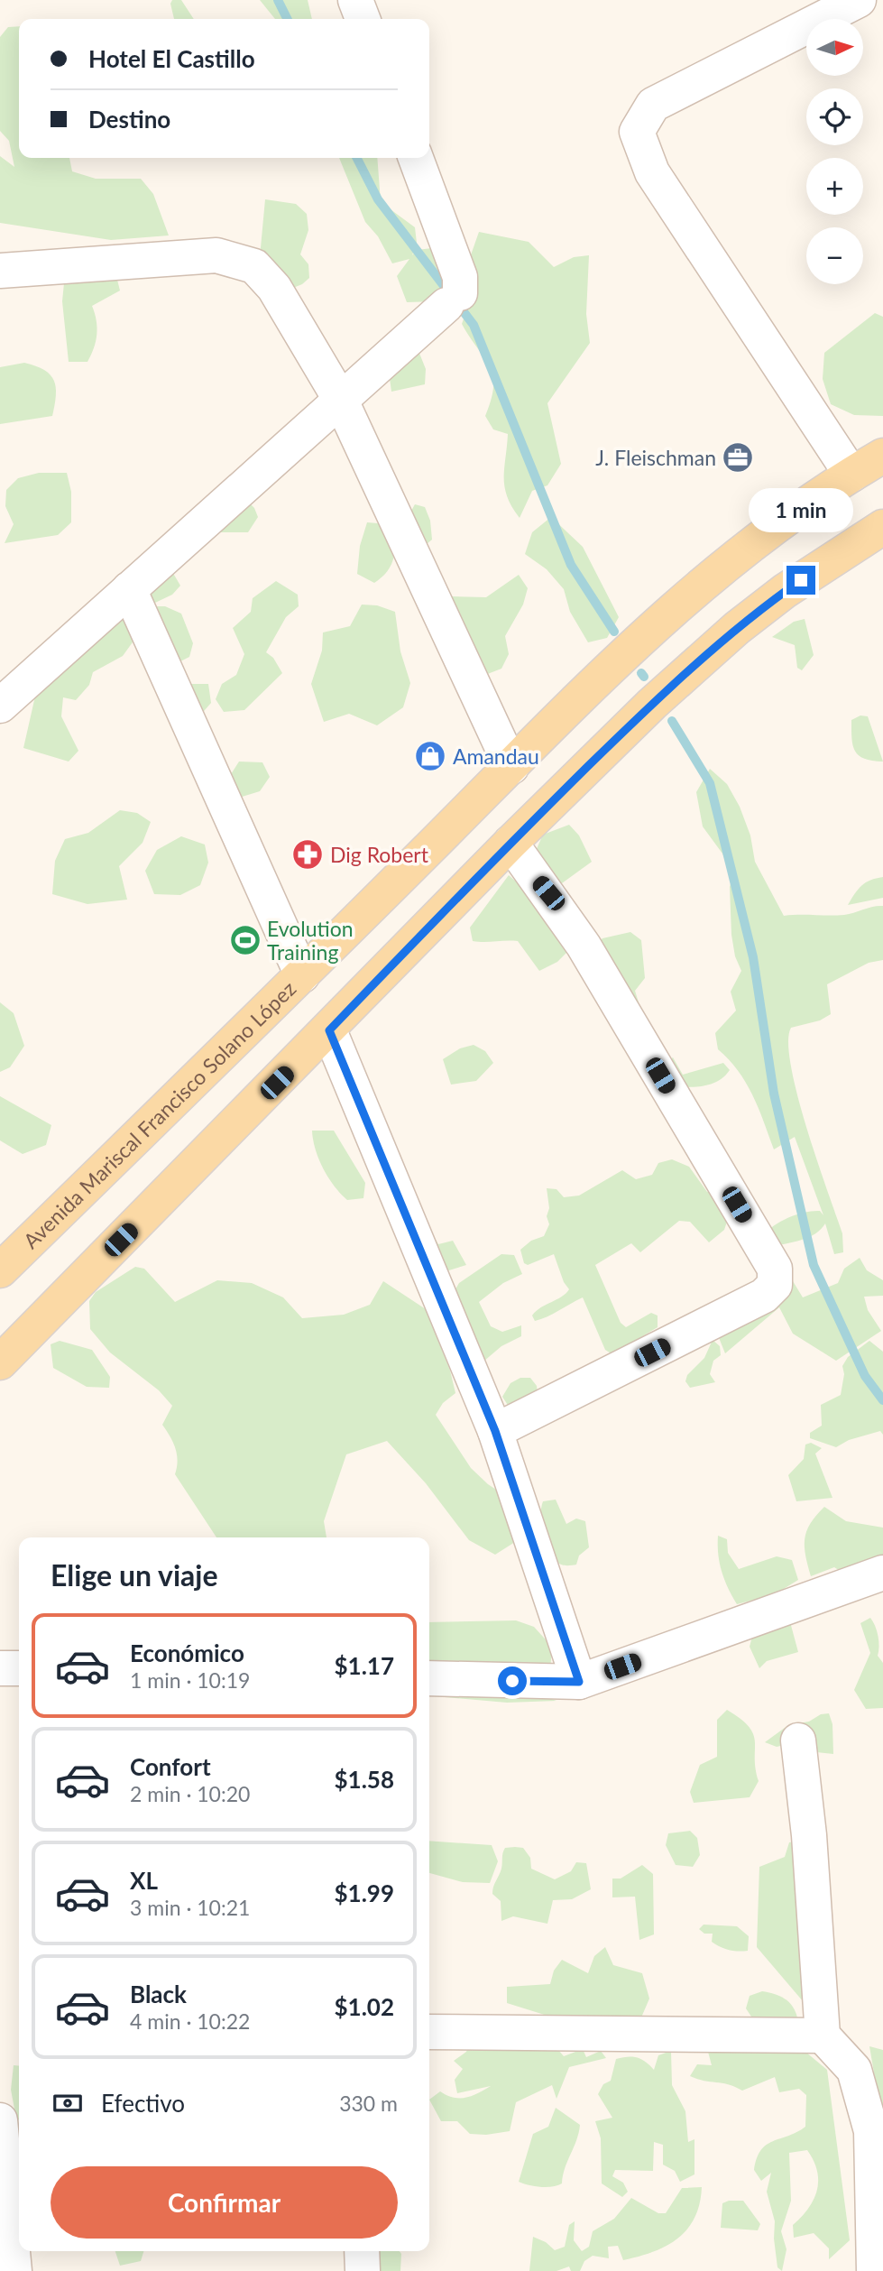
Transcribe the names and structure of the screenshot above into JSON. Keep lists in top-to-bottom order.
{
  "streets": {
    "main road": ["Avenida Mariscal Francisco Solano López"]
  },
  "places": {
    "office": ["J. Fleischman"],
    "shop": ["Amandau"],
    "pharmacy": ["Dig Robert"],
    "sports": ["Evolution Training"]
  },
  "north": "right",
  "page": {
    "map_buttons": ["+", "−"],
    "banner": ["Hotel El Castillo", "Destino"],
    "bubble": "1 min",
    "heading": "Elige un viaje",
    "list": [
      {
        "name": "Económico",
        "note": "1 min · 10:19",
        "value": "$1.17"
      },
      {
        "name": "Confort",
        "note": "2 min · 10:20",
        "value": "$1.58"
      },
      {
        "name": "XL",
        "note": "3 min · 10:21",
        "value": "$1.99"
      },
      {
        "name": "Black",
        "note": "4 min · 10:22",
        "value": "$1.02"
      }
    ],
    "pay": ["Efectivo", "330 m"],
    "buttons": "Confirmar"
  }
}
